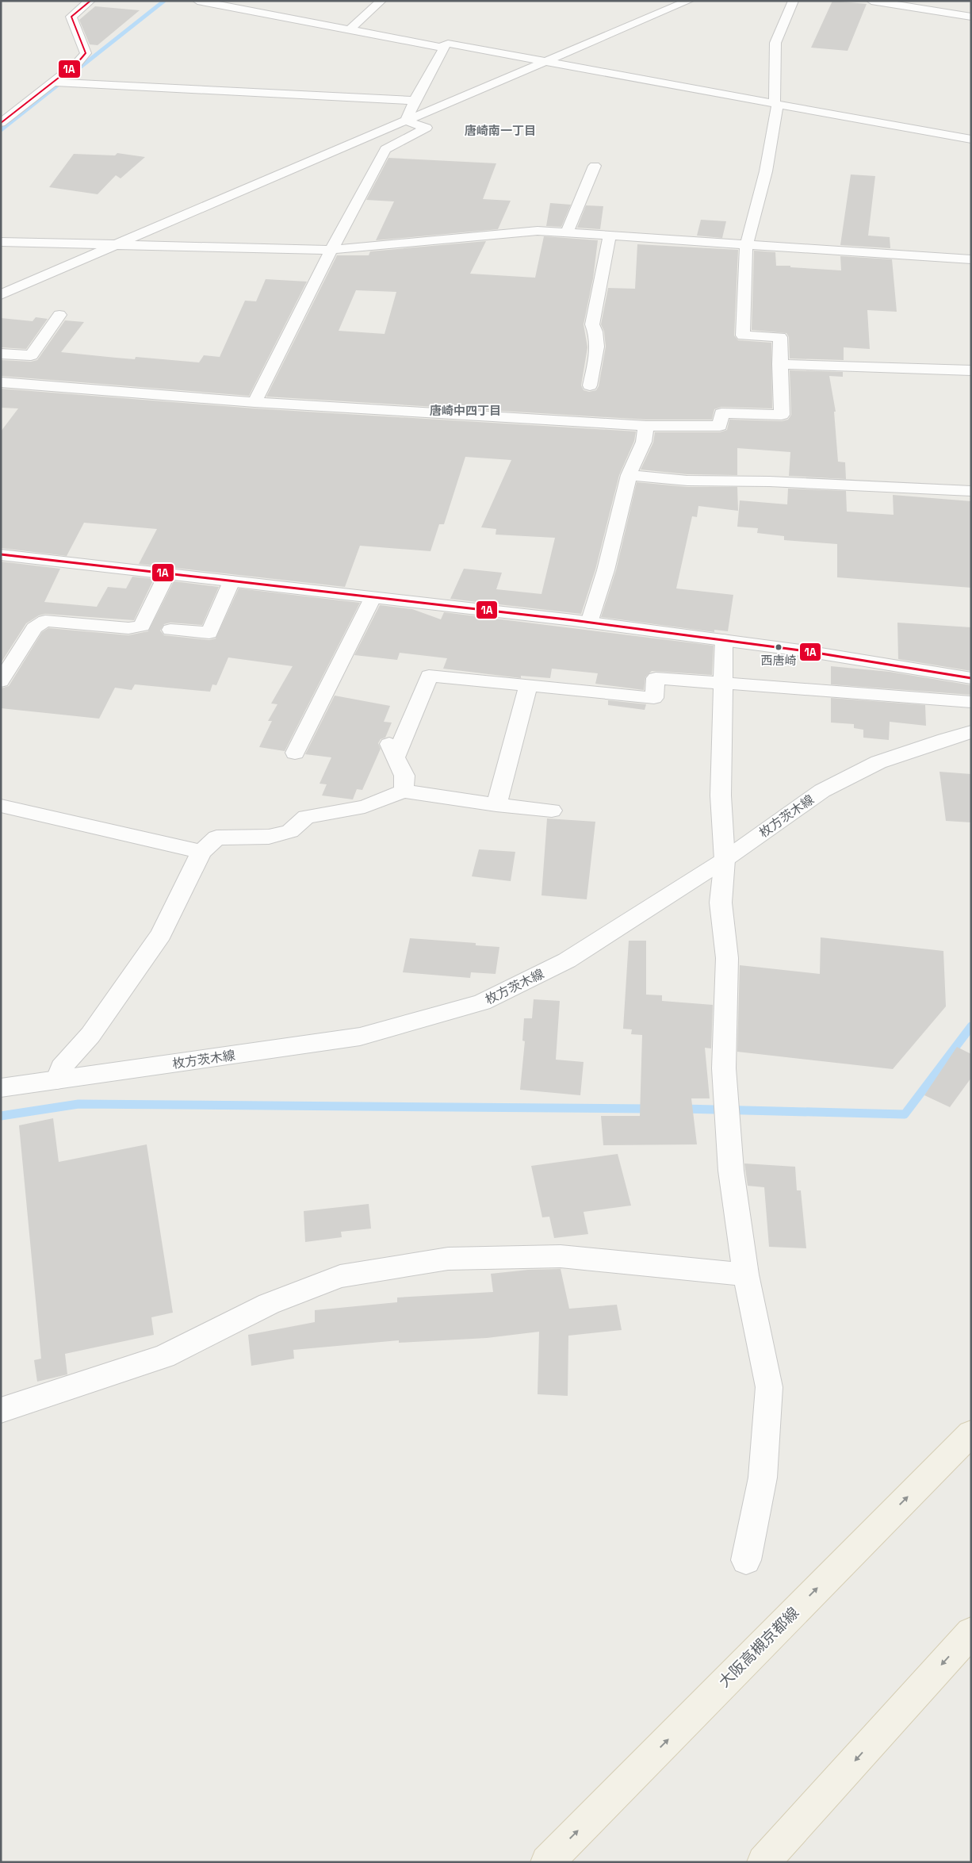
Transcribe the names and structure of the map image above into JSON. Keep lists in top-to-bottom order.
{
  "streets": {
    "main road": ["大阪高槻京都線"],
    "street": ["枚方茨木線"]
  },
  "districts": ["唐崎南一丁目", "唐崎中四丁目"],
  "places": ["西唐崎"],
  "lines": ["transit line 1A"]
}
